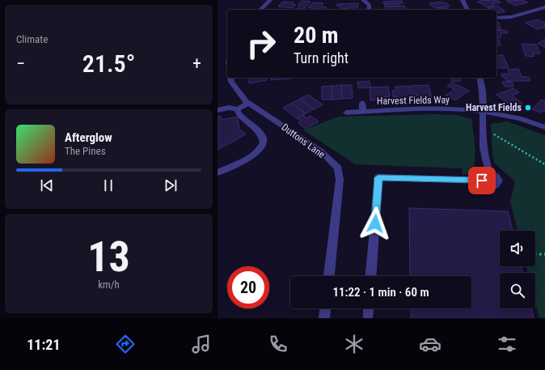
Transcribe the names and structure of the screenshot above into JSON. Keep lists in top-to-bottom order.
{
  "streets": {
    "street": ["Harvest Fields Way", "Duttons Lane"]
  },
  "places": ["Harvest Fields"],
  "page": {
    "tile": [
      "Climate",
      ["13", "km/h"]
    ],
    "turn": ["20 m", "Turn right"],
    "heat": ["−", "21.5°", "+"],
    "song": ["Afterglow", "The Pines"],
    "limit": "20",
    "trip": "11:22 · 1 min · 60 m",
    "tabs": "11:21"
  }
}
